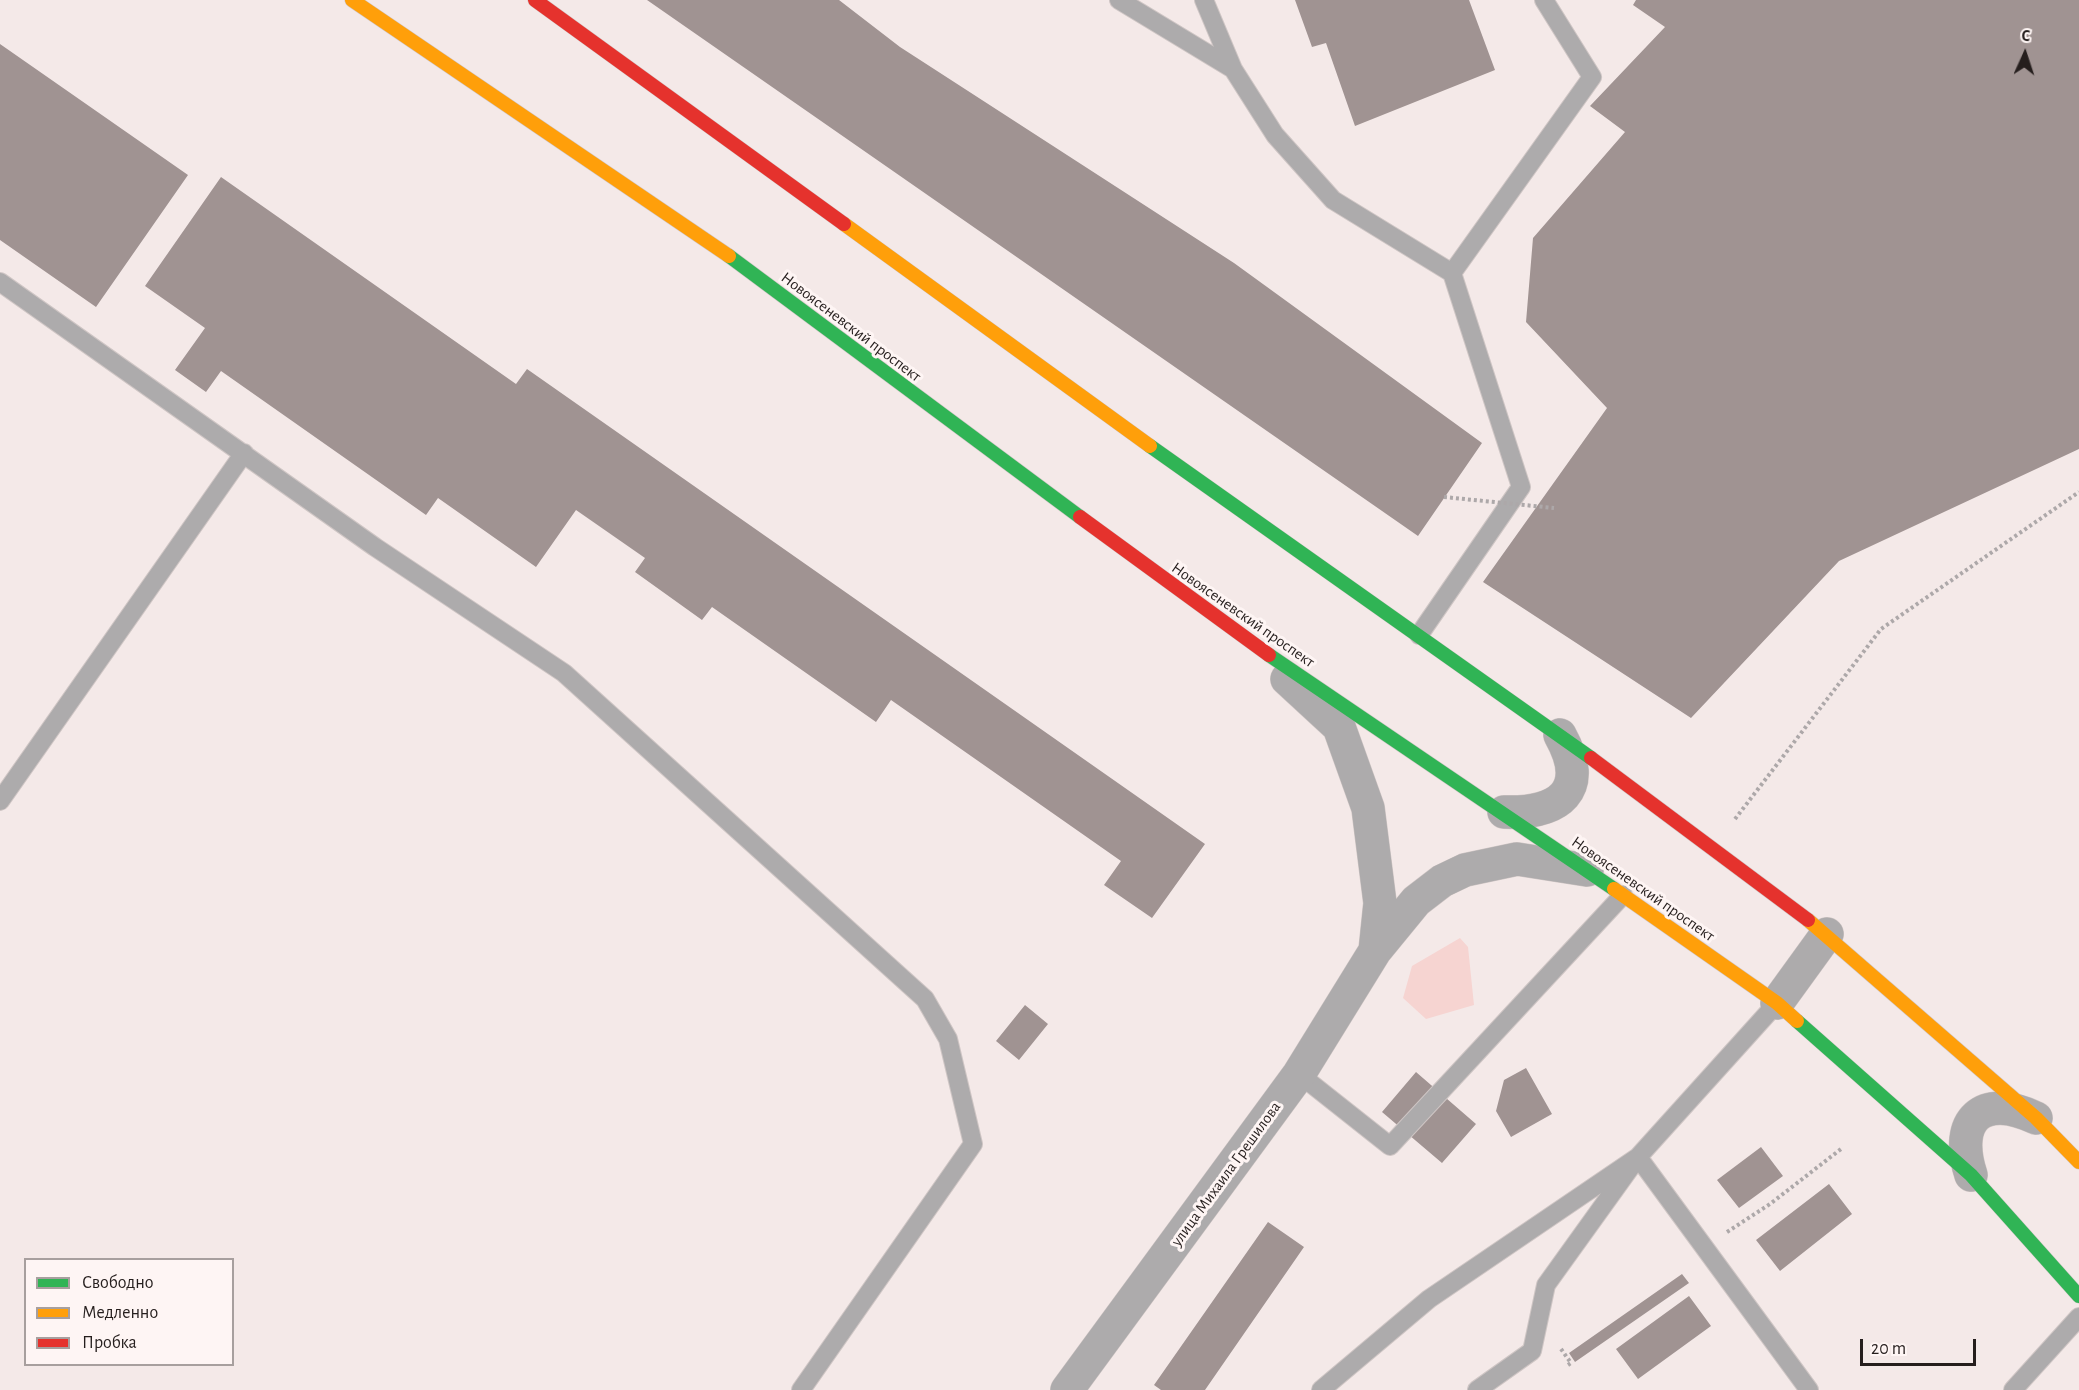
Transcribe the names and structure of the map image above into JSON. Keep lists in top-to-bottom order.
{
  "streets": {
    "main road": ["Новоясеневский проспект"],
    "street": ["улица Михаила Грешилова"]
  },
  "crossings": [
    ["Новоясеневский проспект", "улица Михаила Грешилова"]
  ],
  "legend": ["Свободно", "Медленно", "Пробка"],
  "scale_bar": "20 m",
  "north": "top"
}
